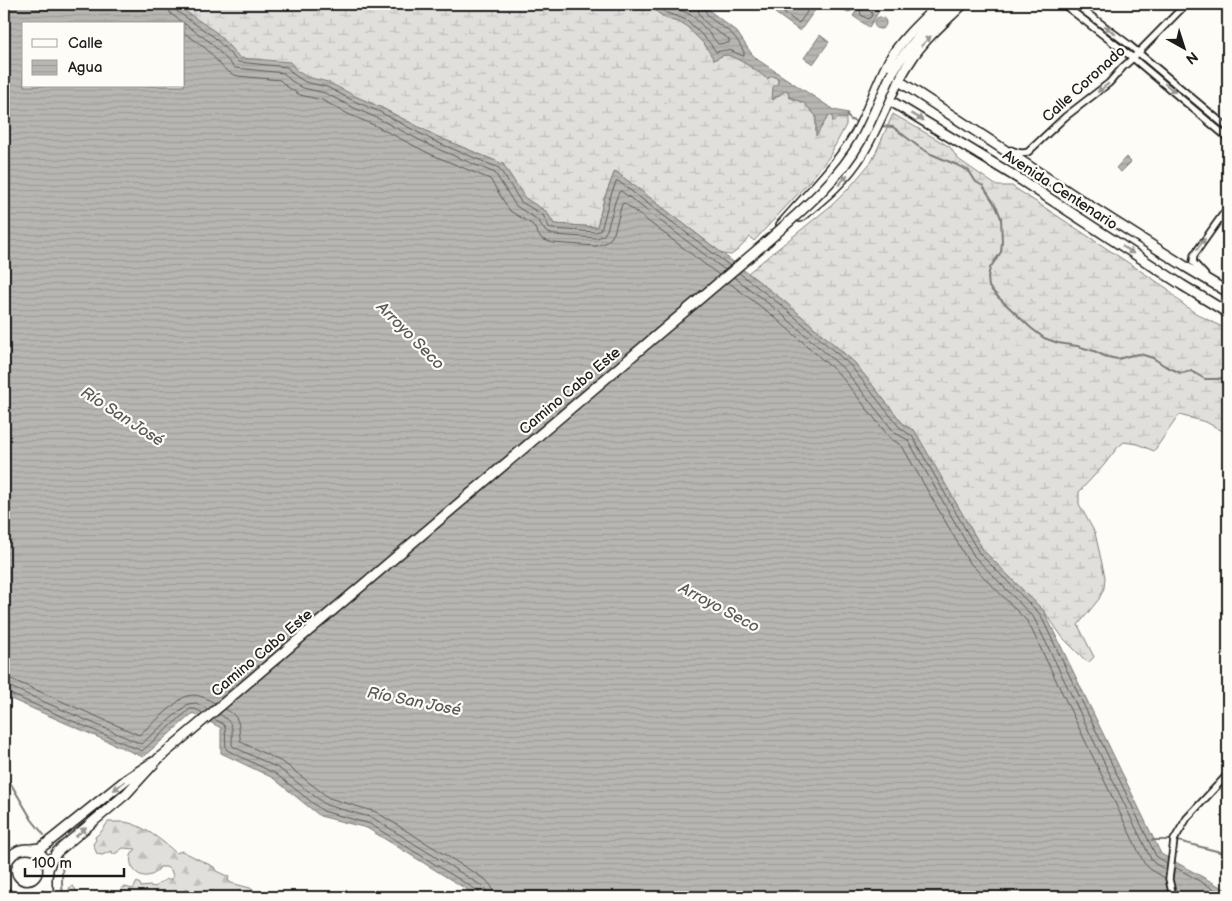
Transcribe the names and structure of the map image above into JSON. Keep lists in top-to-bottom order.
{
  "streets": {
    "main road": ["Avenida Centenario", "Camino Cabo Este"],
    "street": ["Calle Coronado"]
  },
  "crossings": [
    ["Calle Coronado", "Avenida Centenario"],
    ["Avenida Centenario", "Camino Cabo Este"]
  ],
  "one_way": ["Calle Coronado"],
  "water": ["Arroyo Seco", "Río San José"],
  "legend": ["Calle", "Agua"],
  "scale_bar": "100 m",
  "north": "bottom right"
}
